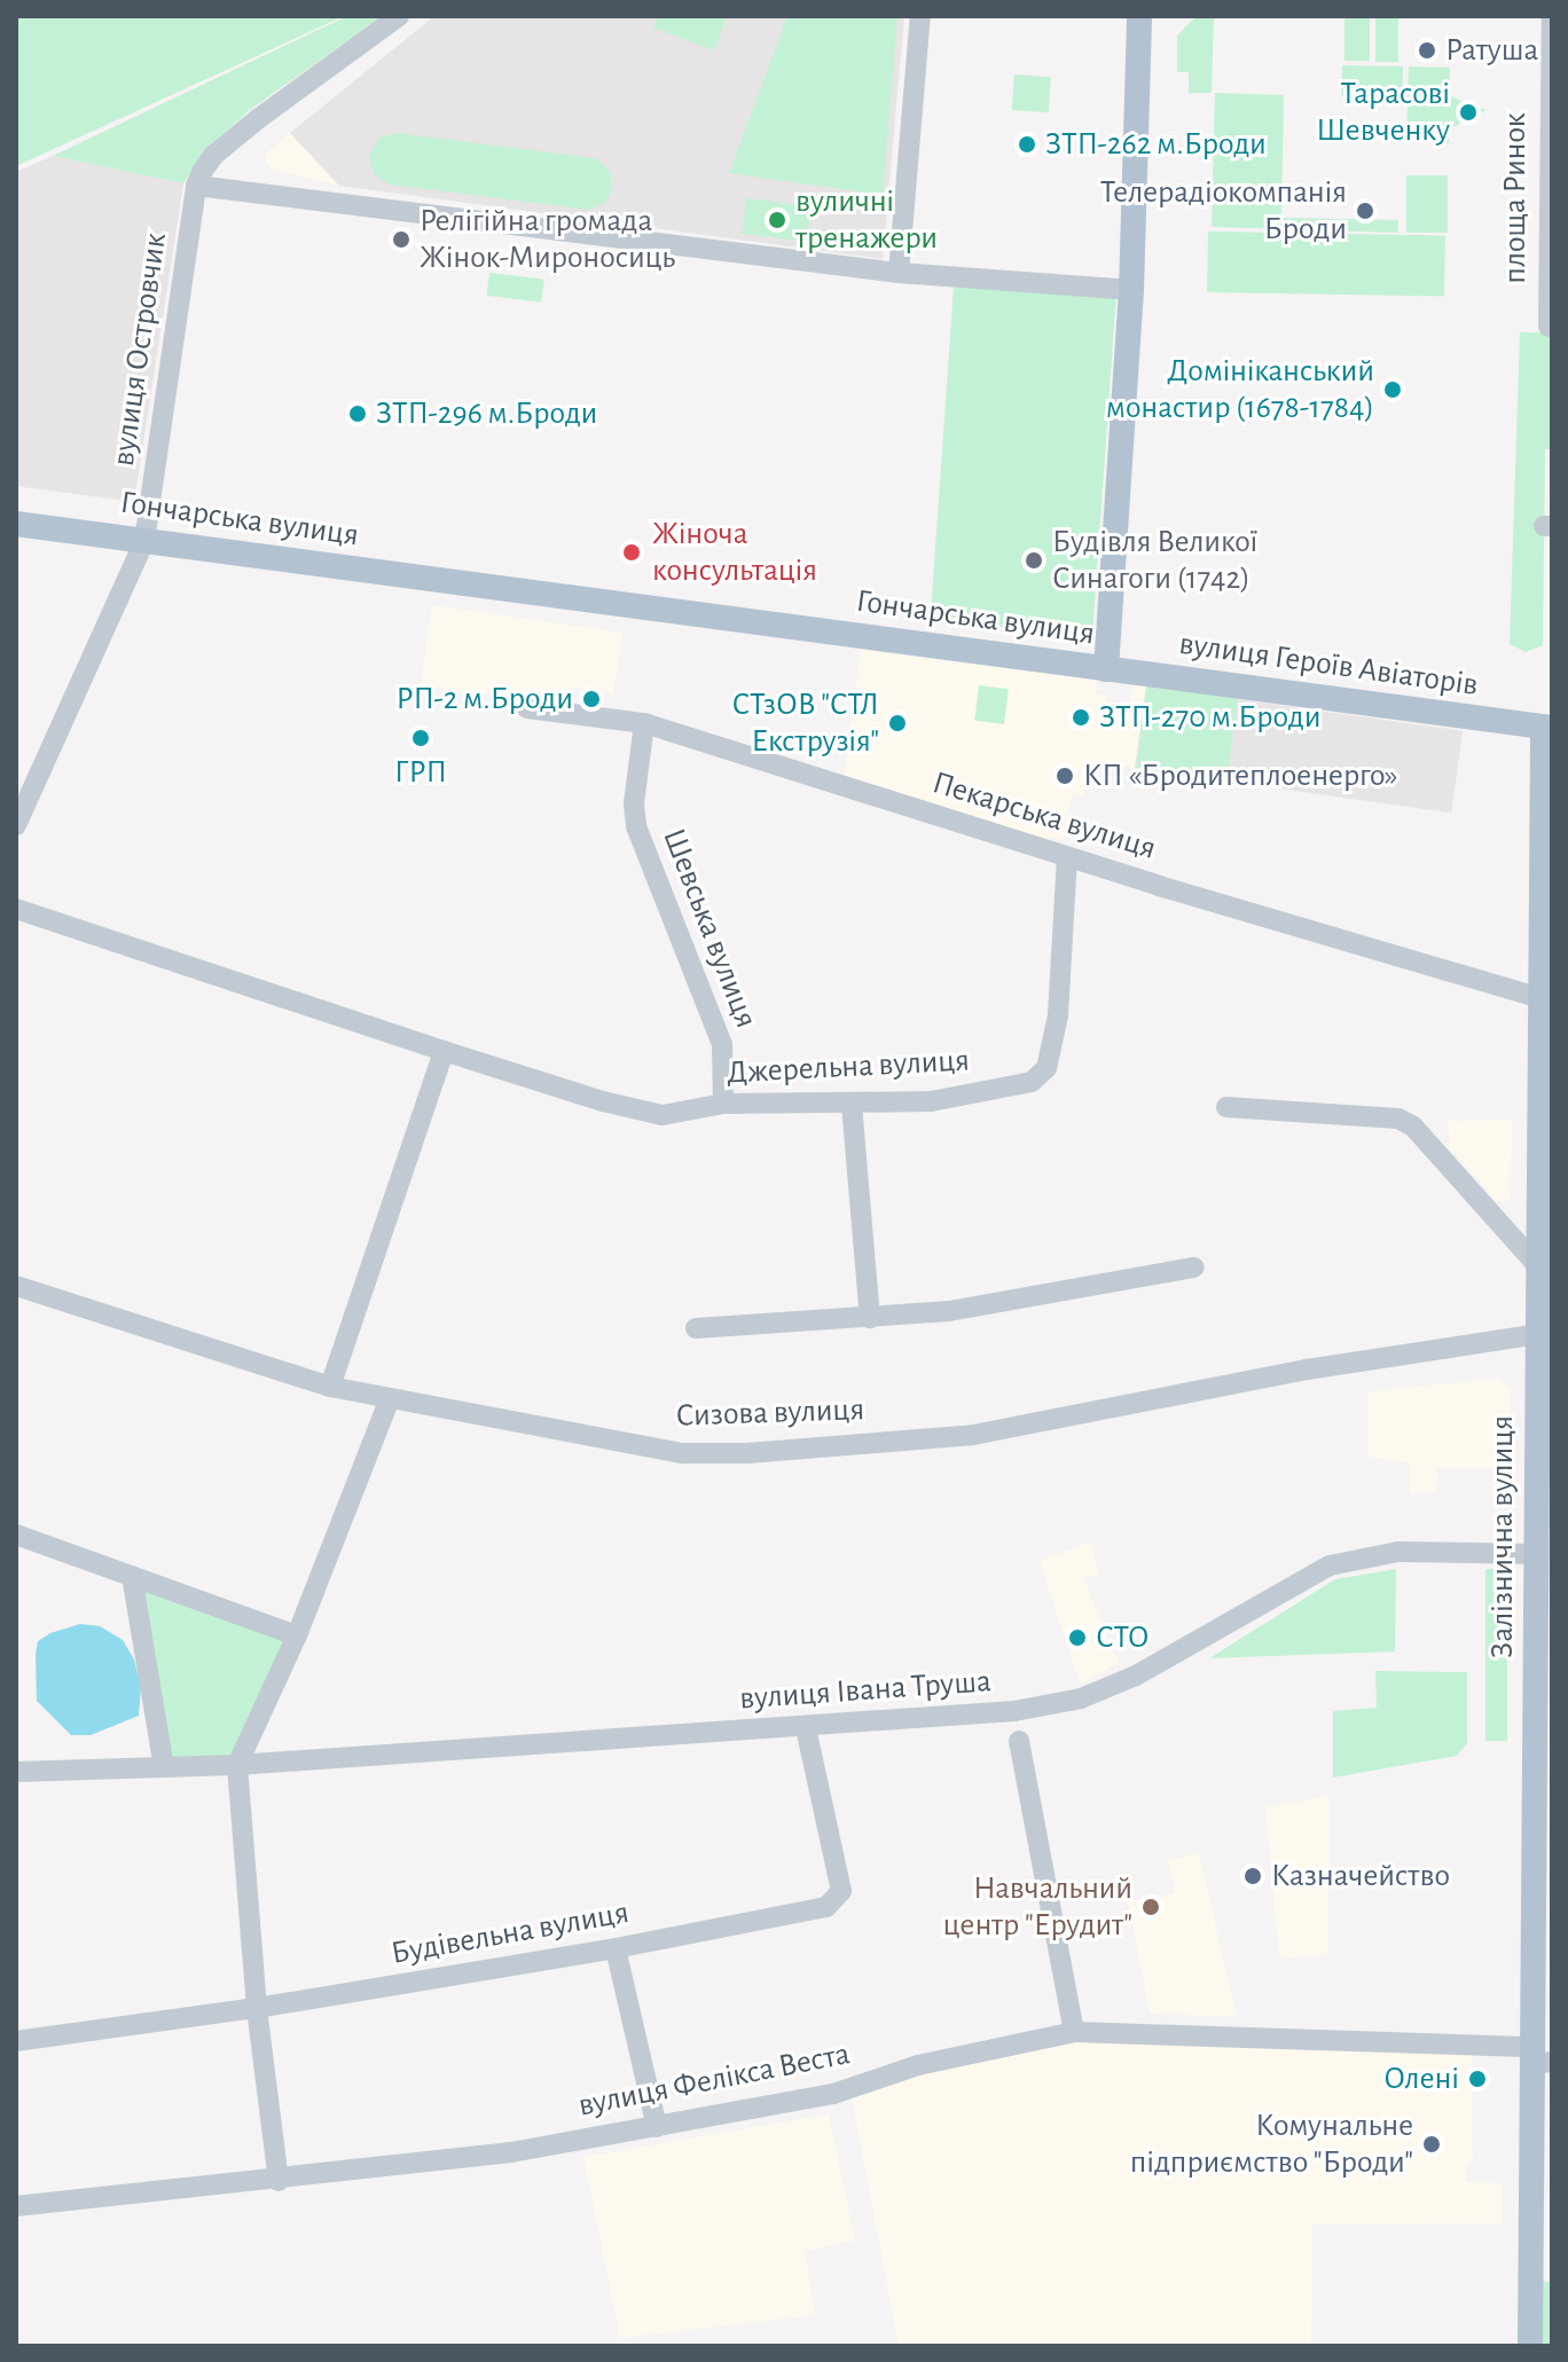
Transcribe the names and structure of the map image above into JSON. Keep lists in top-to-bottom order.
{
  "streets": {
    "main road": ["Гончарська вулиця", "вулиця Героїв Авіаторів", "Залізнична вулиця"],
    "street": [
      "площа Ринок",
      "вулиця Островчик",
      "Пекарська вулиця",
      "Шевська вулиця",
      "Джерельна вулиця",
      "Сизова вулиця",
      "вулиця Івана Труша",
      "Будівельна вулиця",
      "вулиця Фелікса Веста"
    ]
  },
  "crossings": [
    ["вулиця Островчик", "Гончарська вулиця"],
    ["Гончарська вулиця", "вулиця Героїв Авіаторів"],
    ["вулиця Героїв Авіаторів", "Залізнична вулиця"],
    ["Пекарська вулиця", "Шевська вулиця"],
    ["Пекарська вулиця", "Джерельна вулиця"],
    ["Пекарська вулиця", "Залізнична вулиця"],
    ["Шевська вулиця", "Джерельна вулиця"],
    ["Сизова вулиця", "Залізнична вулиця"],
    ["Залізнична вулиця", "вулиця Івана Труша"],
    ["Залізнична вулиця", "вулиця Фелікса Веста"],
    ["вулиця Івана Труша", "Будівельна вулиця"]
  ],
  "places": [
    "Ратуша",
    "Тарасові Шевченку",
    "ЗТП-262 м.Броди",
    "Телерадіокомпанія Броди",
    "вуличні тренажери",
    "Релігійна громада Жінок-Мироносиць",
    "Домініканський монастир (1678-1784)",
    "ЗТП-296 м.Броди",
    "Жіноча консультація",
    "Будівля Великої Синагоги (1742)",
    "РП-2 м.Броди",
    "ЗТП-270 м.Броди",
    "СТзОВ \"СТЛ Екструзія\"",
    "ГРП",
    "КП «Бродитеплоенерго»",
    "СТО",
    "Казначейство",
    "Навчальний центр \"Ерудит\"",
    "Олені",
    "Комунальне підприємство \"Броди\""
  ]
}
